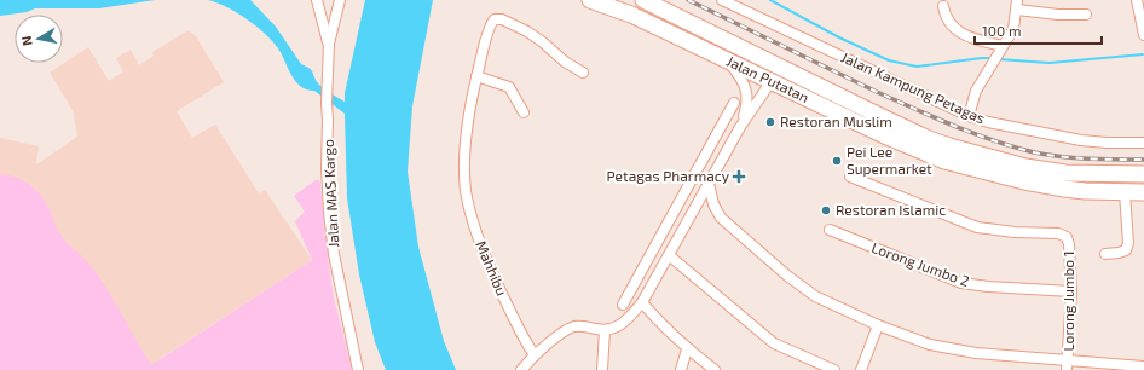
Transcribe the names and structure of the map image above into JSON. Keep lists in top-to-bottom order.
{
  "streets": {
    "highway": ["Jalan Putatan"],
    "street": [
      "Jalan Kampung Petagas",
      "Jalan MAS Kargo",
      "Lorong Jumbo 2",
      "Mahhibu",
      "Lorong Jumbo 1"
    ]
  },
  "crossings": [
    ["Lorong Jumbo 2", "Lorong Jumbo 1"]
  ],
  "places": {
    "other": ["Restoran Muslim", "Pei Lee Supermarket", "Restoran Islamic"],
    "health": ["Petagas Pharmacy"]
  },
  "scale_bar": "100 m",
  "north": "left"
}
